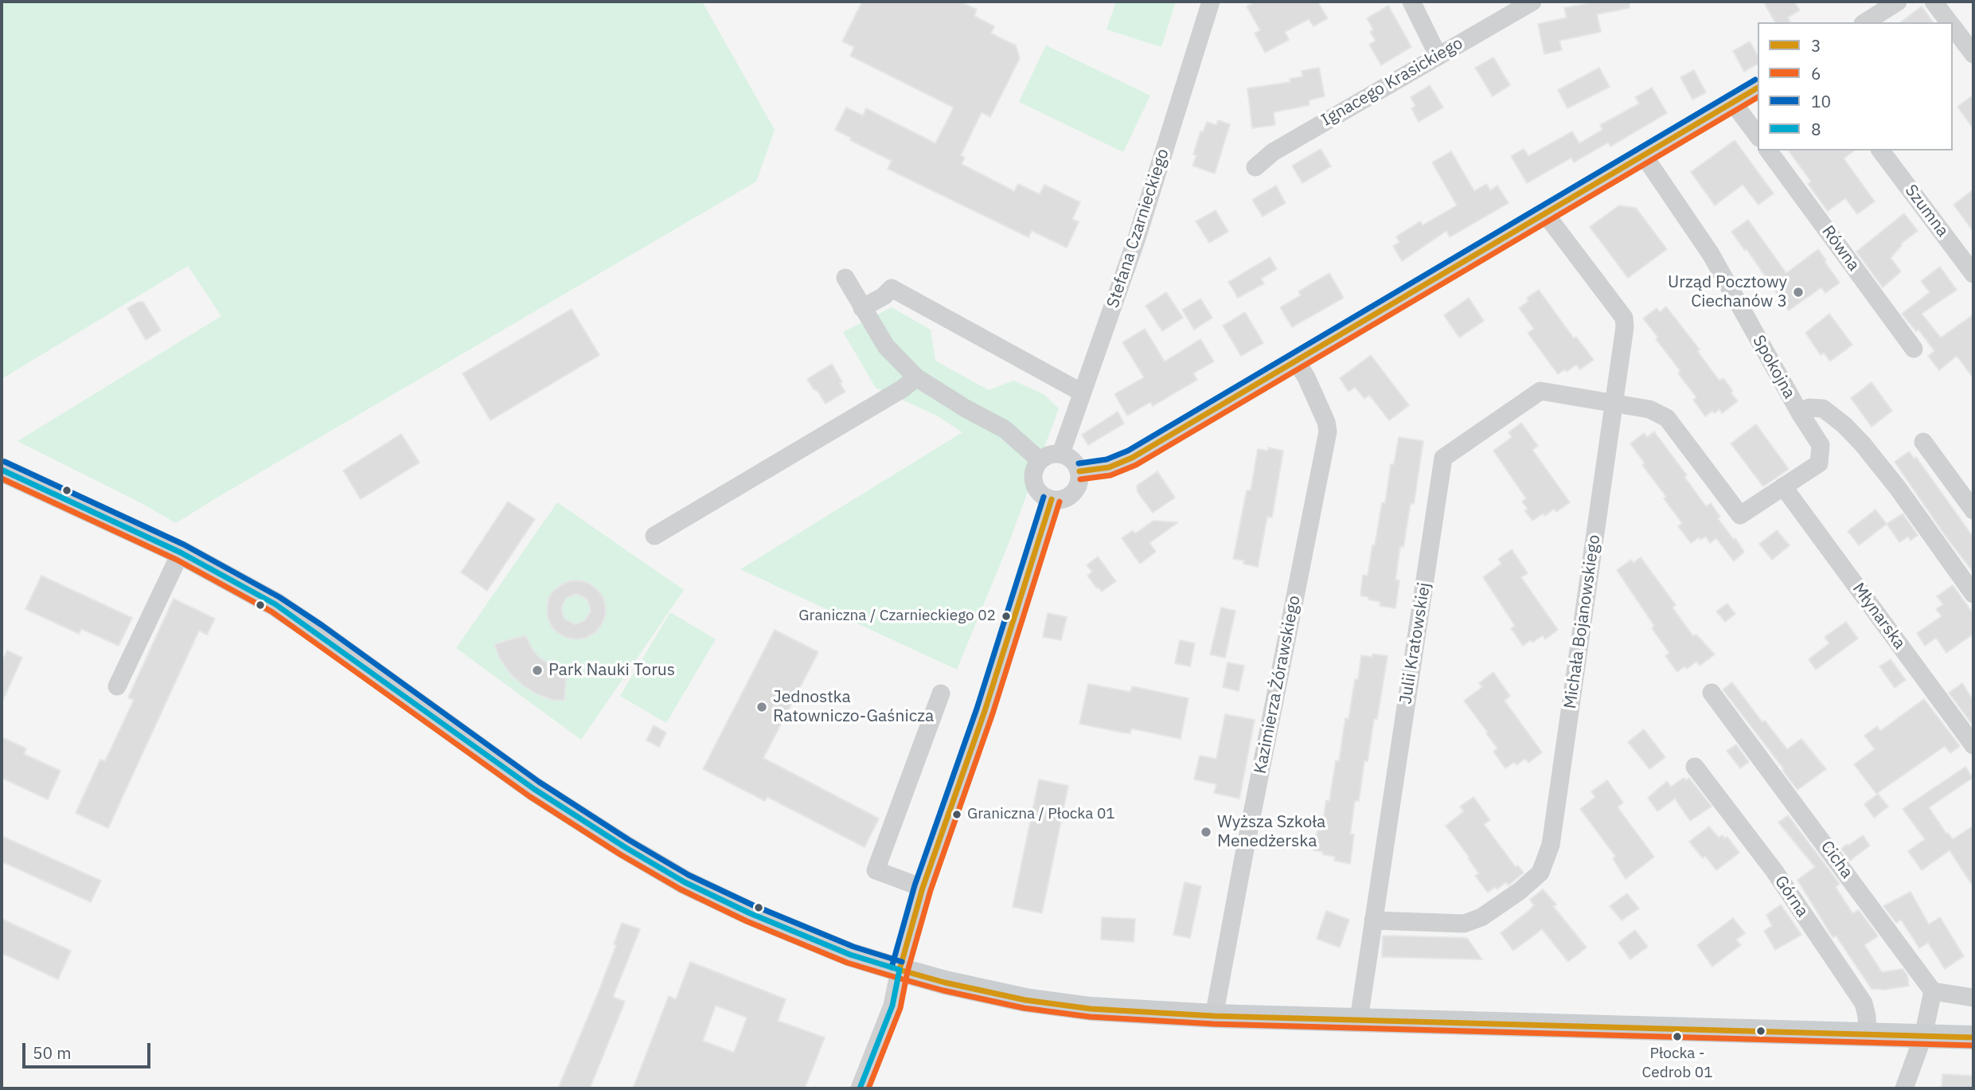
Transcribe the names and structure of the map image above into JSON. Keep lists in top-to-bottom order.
{
  "streets": {
    "street": [
      "Ignacego Krasickiego",
      "Szumna",
      "Stefana Czarnieckiego",
      "Równa",
      "Spokojna",
      "Młynarska",
      "Michała Bojanowskiego",
      "Julii Kratowskiej",
      "Kazimierza Żórawskiego",
      "Cicha",
      "Górna"
    ]
  },
  "crossings": [
    ["Młynarska", "Julii Kratowskiej"],
    ["Michała Bojanowskiego", "Julii Kratowskiej"]
  ],
  "places": [
    "Urząd Pocztowy Ciechanów 3",
    "Graniczna / Czarnieckiego 02",
    "Park Nauki Torus",
    "Jednostka Ratowniczo-Gaśnicza",
    "Graniczna / Płocka 01",
    "Wyższa Szkoła Menedżerska",
    "Płocka - Cedrob 01"
  ],
  "lines": [
    "transit line 10",
    "transit line 3",
    "transit line 6",
    "transit line 8"
  ],
  "legend": [
    "3",
    "6",
    "10",
    "8"
  ],
  "scale_bar": "50 m"
}
